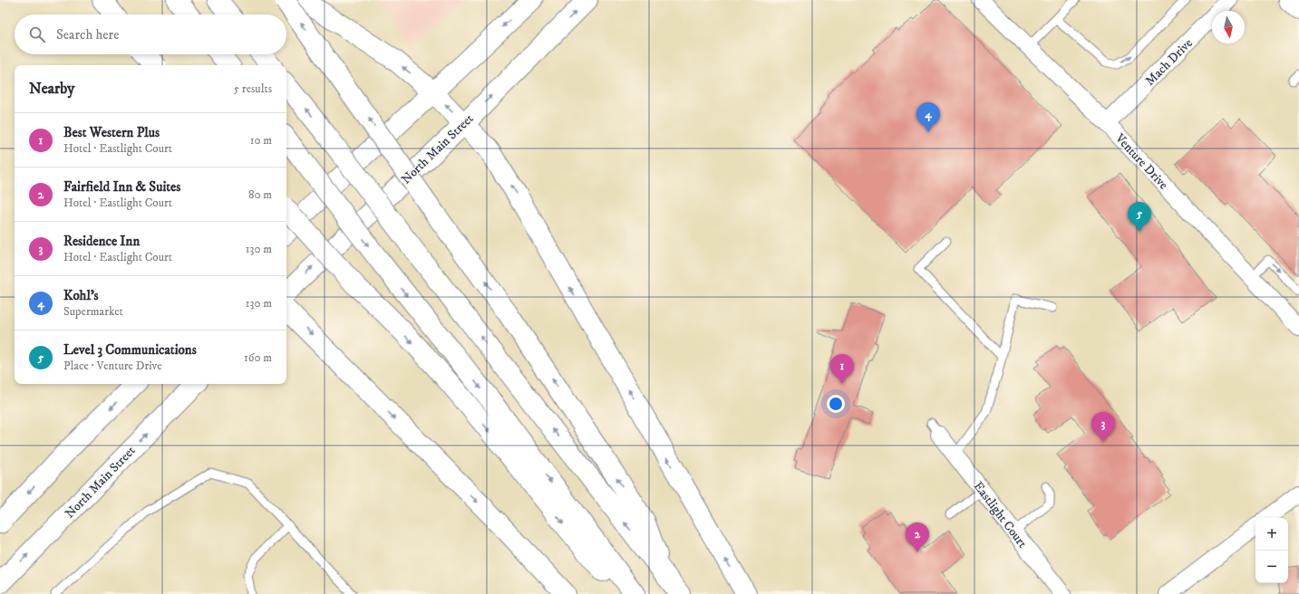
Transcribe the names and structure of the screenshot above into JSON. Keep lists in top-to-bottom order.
{
  "streets": {
    "main road": ["North Main Street"],
    "street": ["Mach Drive", "Venture Drive", "Eastlight Court"]
  },
  "crossings": [
    ["Mach Drive", "Venture Drive"]
  ],
  "north": "bottom",
  "page": {
    "search": "Search here",
    "heading": ["Nearby", "5 results"],
    "pins": [
      "4",
      "5",
      "1",
      "3",
      "2"
    ],
    "list": [
      {
        "mark": "1",
        "name": "Best Western Plus",
        "note": "Hotel · Eastlight Court",
        "value": "10 m"
      },
      {
        "mark": "2",
        "name": "Fairfield Inn & Suites",
        "note": "Hotel · Eastlight Court",
        "value": "80 m"
      },
      {
        "mark": "3",
        "name": "Residence Inn",
        "note": "Hotel · Eastlight Court",
        "value": "130 m"
      },
      {
        "mark": "4",
        "name": "Kohl's",
        "note": "Supermarket",
        "value": "130 m"
      },
      {
        "mark": "5",
        "name": "Level 3 Communications",
        "note": "Place · Venture Drive",
        "value": "160 m"
      }
    ],
    "map_buttons": ["+", "−"]
  }
}
